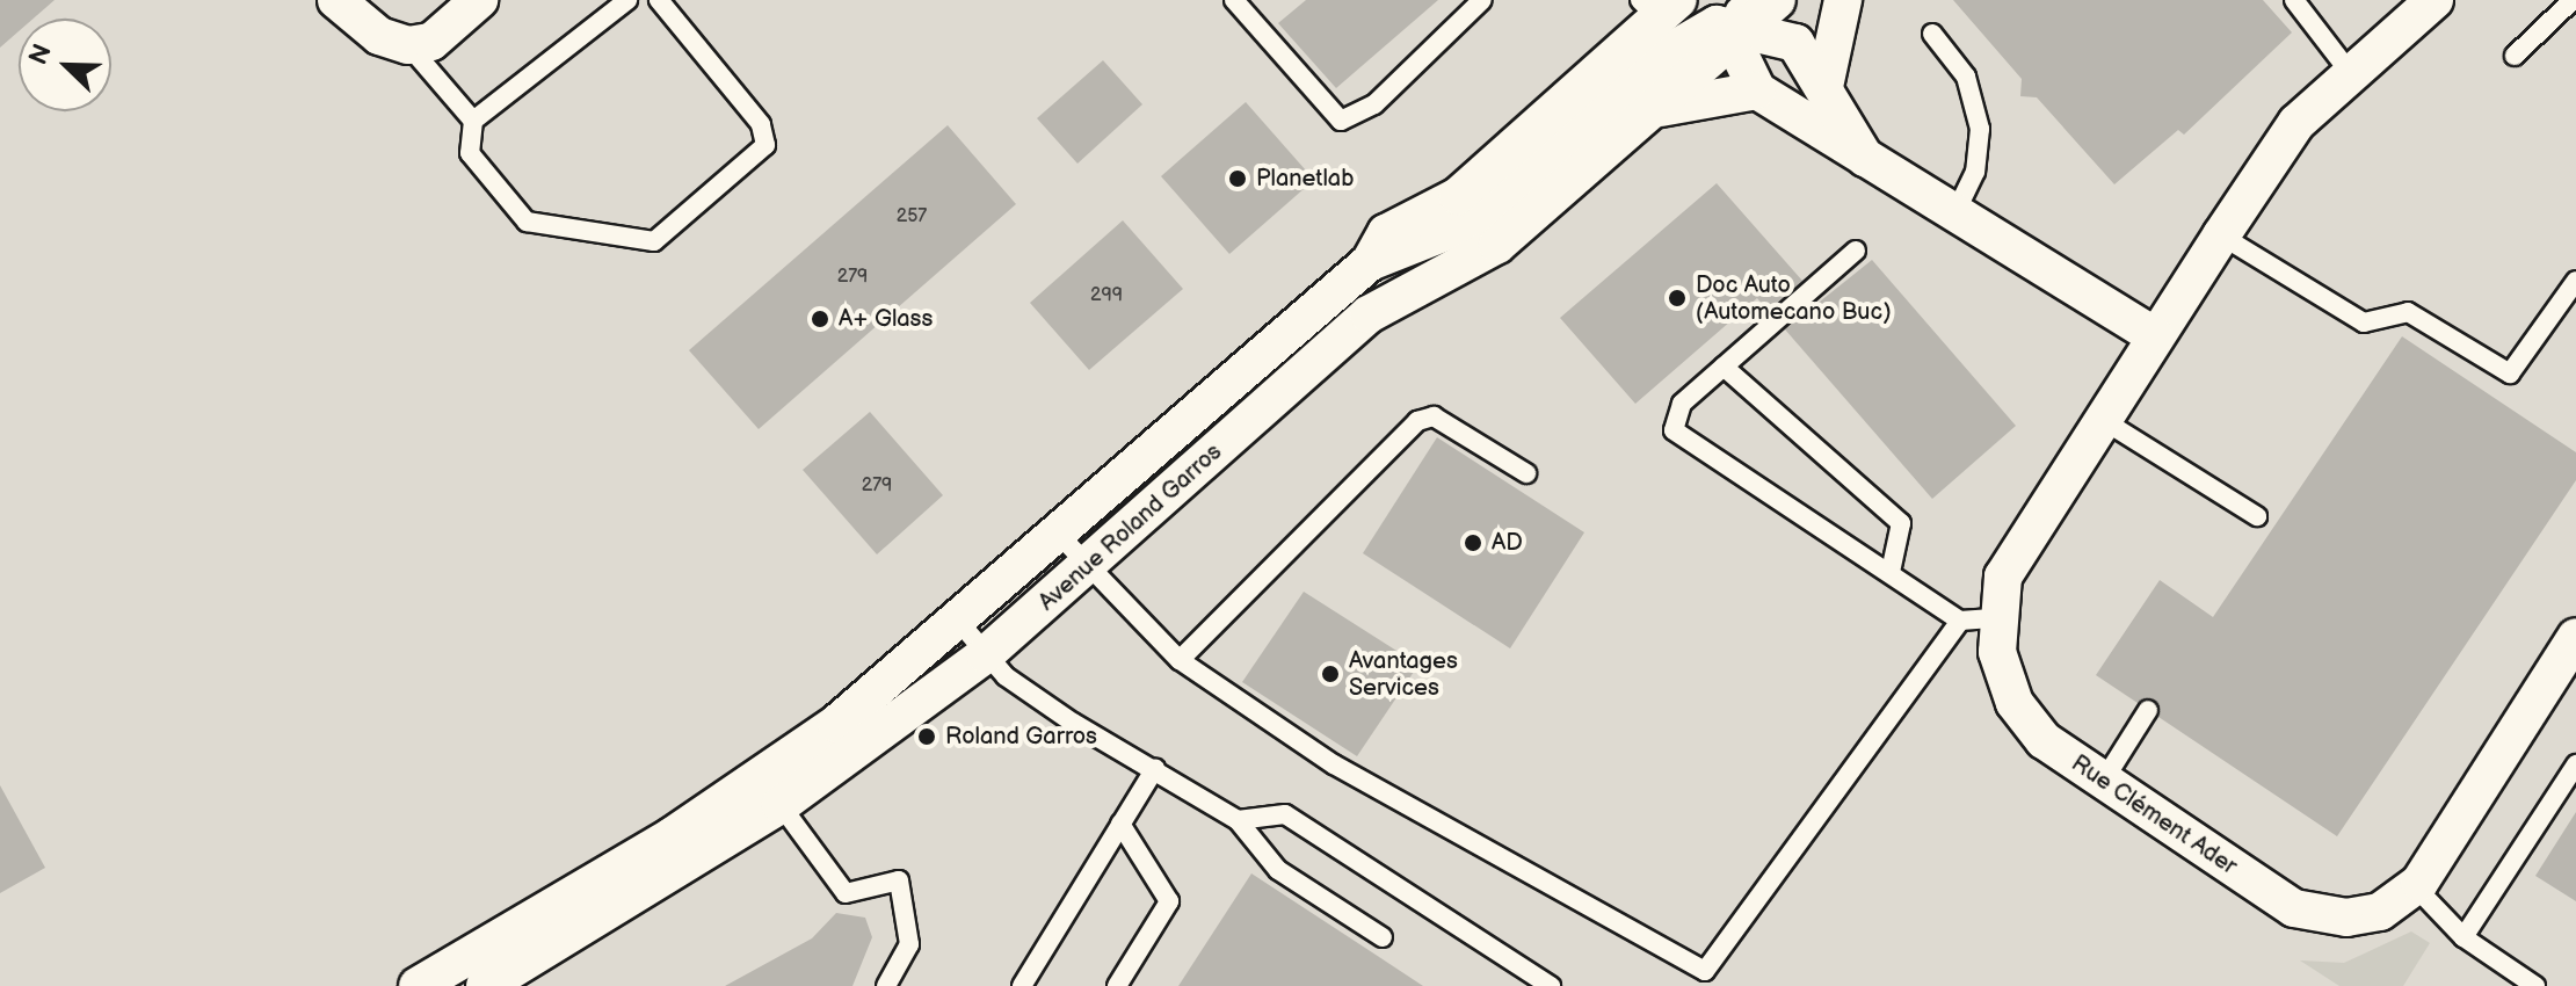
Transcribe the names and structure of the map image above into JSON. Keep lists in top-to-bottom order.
{
  "streets": {
    "street": ["Avenue Roland Garros", "Rue Clément Ader"]
  },
  "places": [
    "Planetlab",
    "Doc Auto (Automecano Buc)",
    "A+ Glass",
    "AD",
    "Avantages Services",
    "Roland Garros"
  ],
  "house_numbers": [
    "257",
    "279",
    "299",
    "279"
  ],
  "north": "top left"
}
